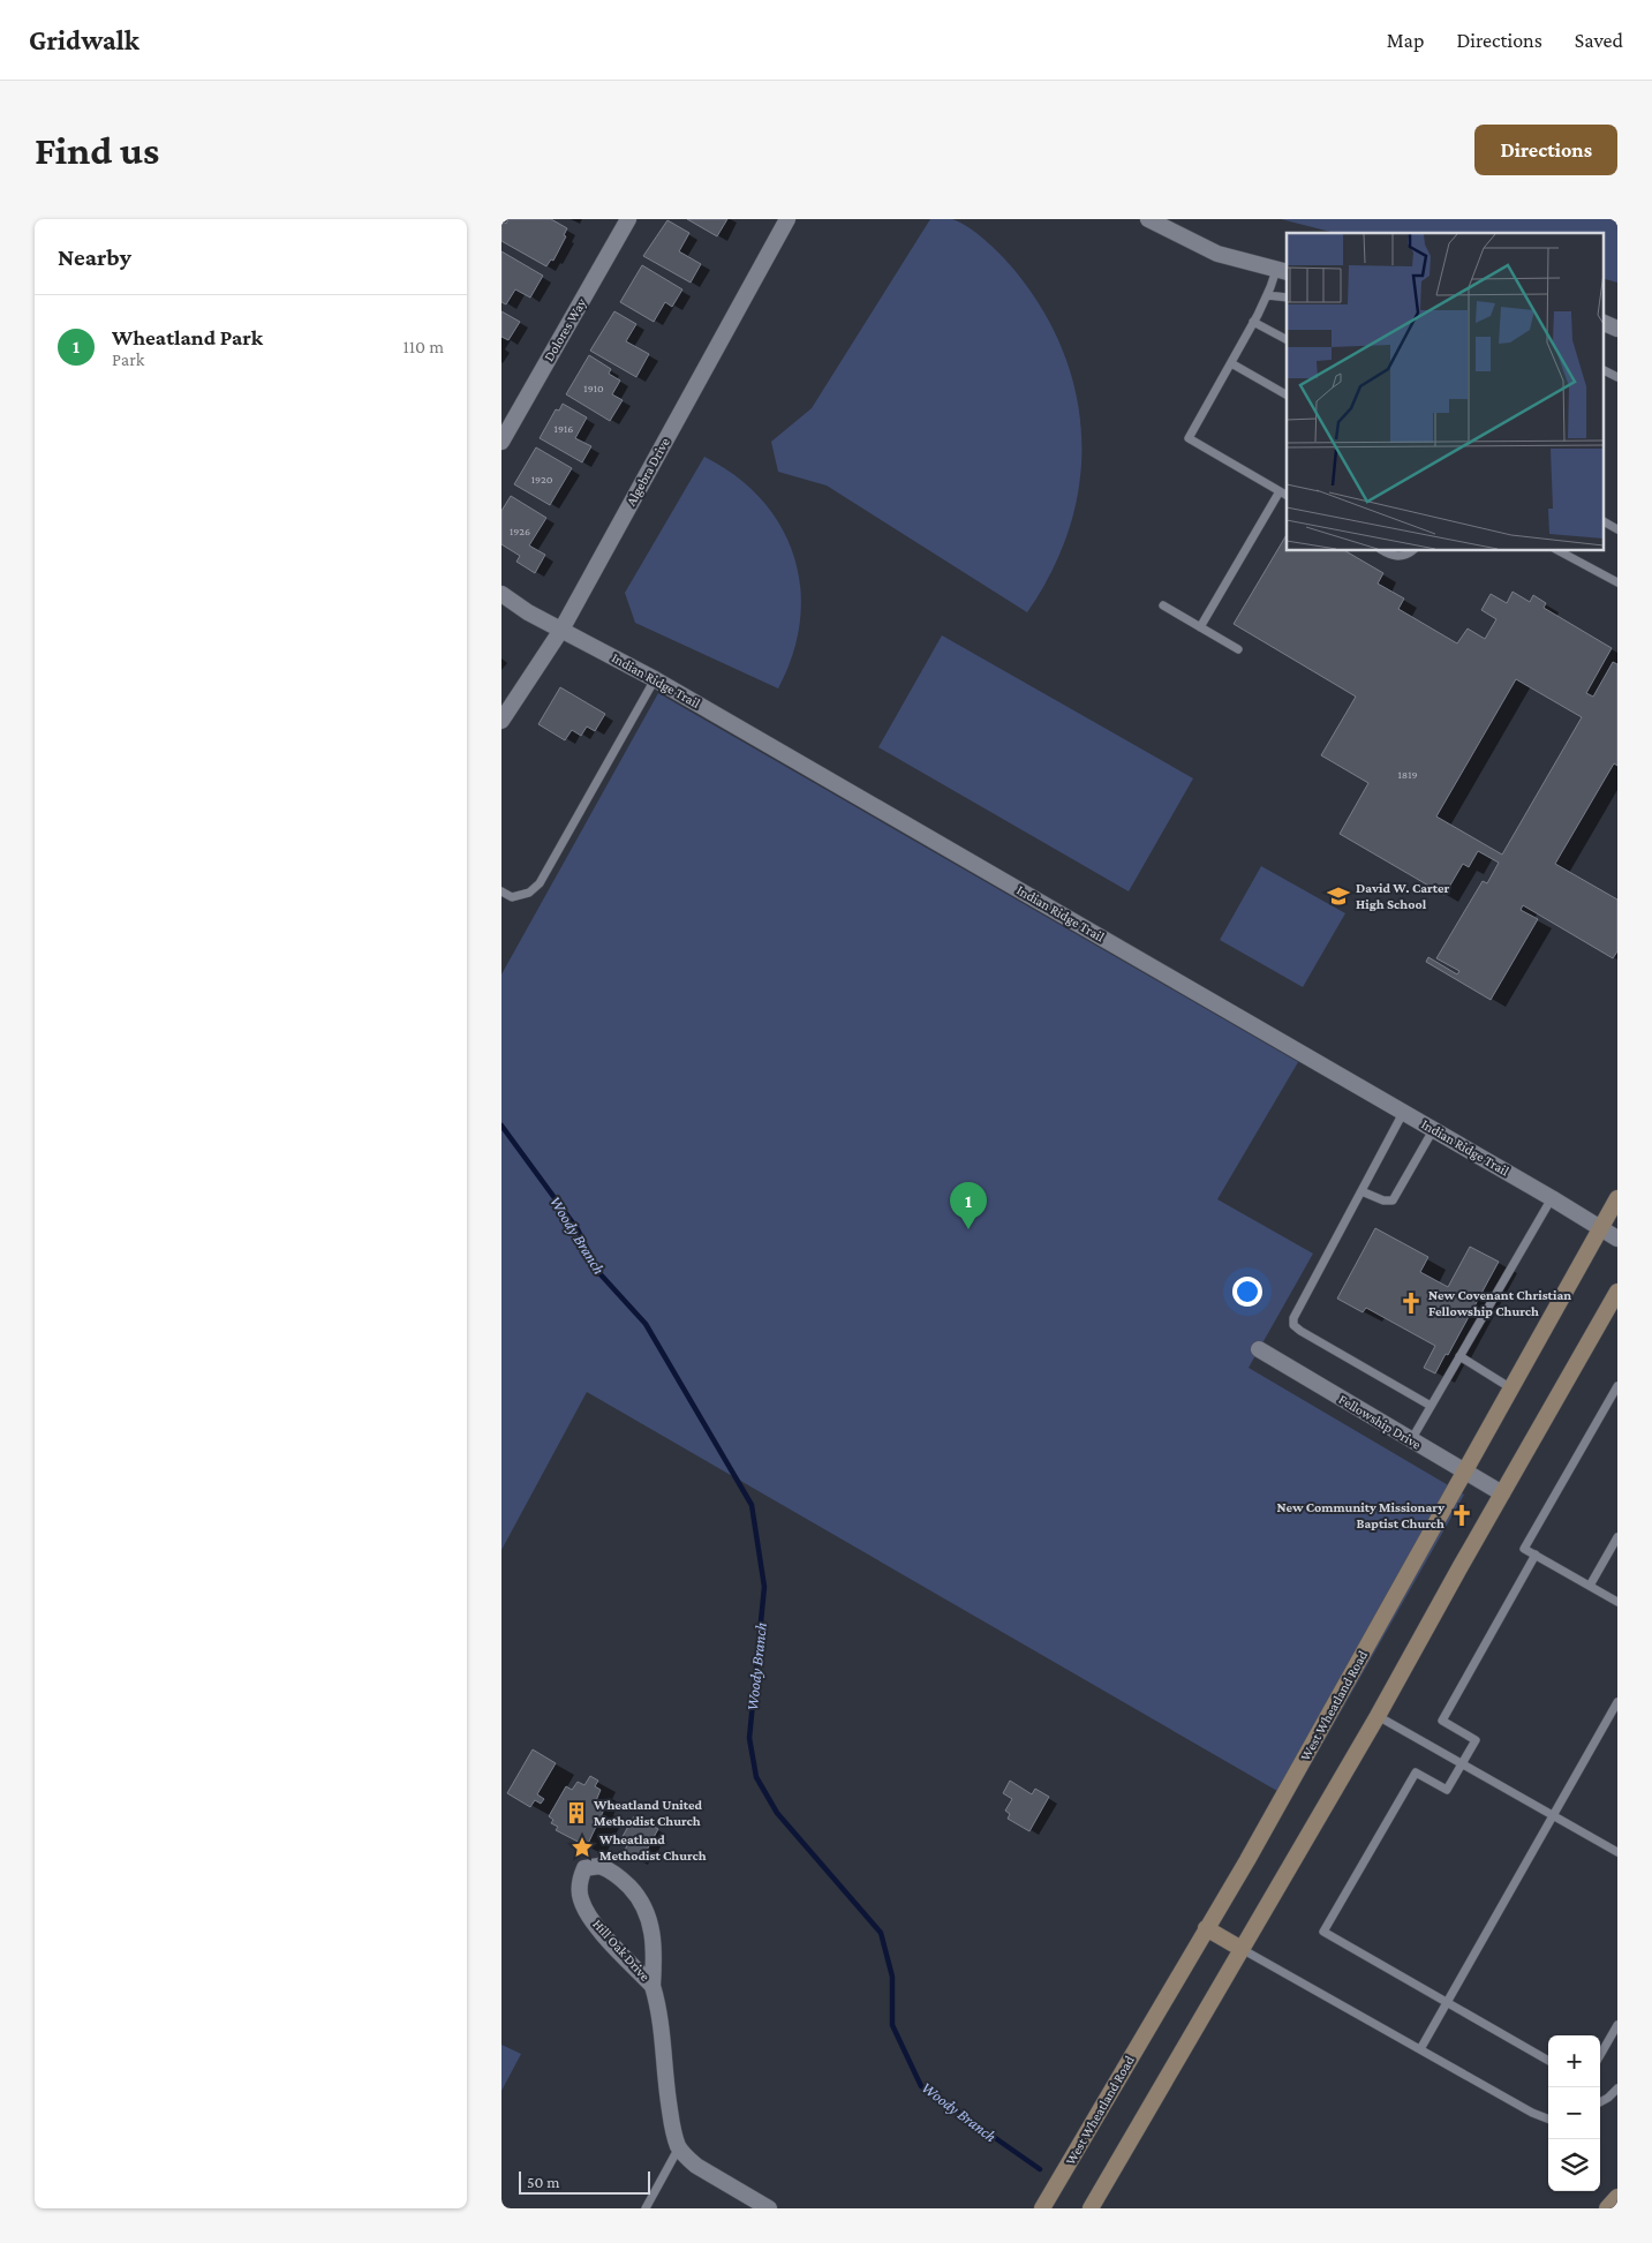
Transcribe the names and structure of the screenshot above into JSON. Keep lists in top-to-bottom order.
{
  "streets": {
    "main road": ["West Wheatland Road"],
    "street": [
      "Dolores Way",
      "Algebra Drive",
      "Indian Ridge Trail",
      "Fellowship Drive",
      "Hill Oak Drive"
    ]
  },
  "crossings": [
    ["Algebra Drive", "Indian Ridge Trail"],
    ["Indian Ridge Trail", "West Wheatland Road"],
    ["Fellowship Drive", "West Wheatland Road"]
  ],
  "water": ["Woody Branch"],
  "places": {
    "school or university": ["David W. Carter High School"],
    "church": ["New Covenant Christian Fellowship Church", "New Community Missionary Baptist Church"],
    "building": ["Wheatland United Methodist Church"],
    "place": ["Wheatland Methodist Church"]
  },
  "house_numbers": [
    "1910",
    "1916",
    "1920",
    "1926",
    "1819"
  ],
  "scale_bar": "50 m",
  "page": {
    "header": "Gridwalk",
    "nav": ["Map", "Directions", "Saved"],
    "buttons": "Directions",
    "title": "Find us",
    "heading": "Nearby",
    "list": [
      {
        "mark": "1",
        "name": "Wheatland Park",
        "note": "Park",
        "value": "110 m"
      }
    ],
    "pins": "1",
    "map_buttons": ["+", "−"],
    "scale": "50 m"
  }
}
